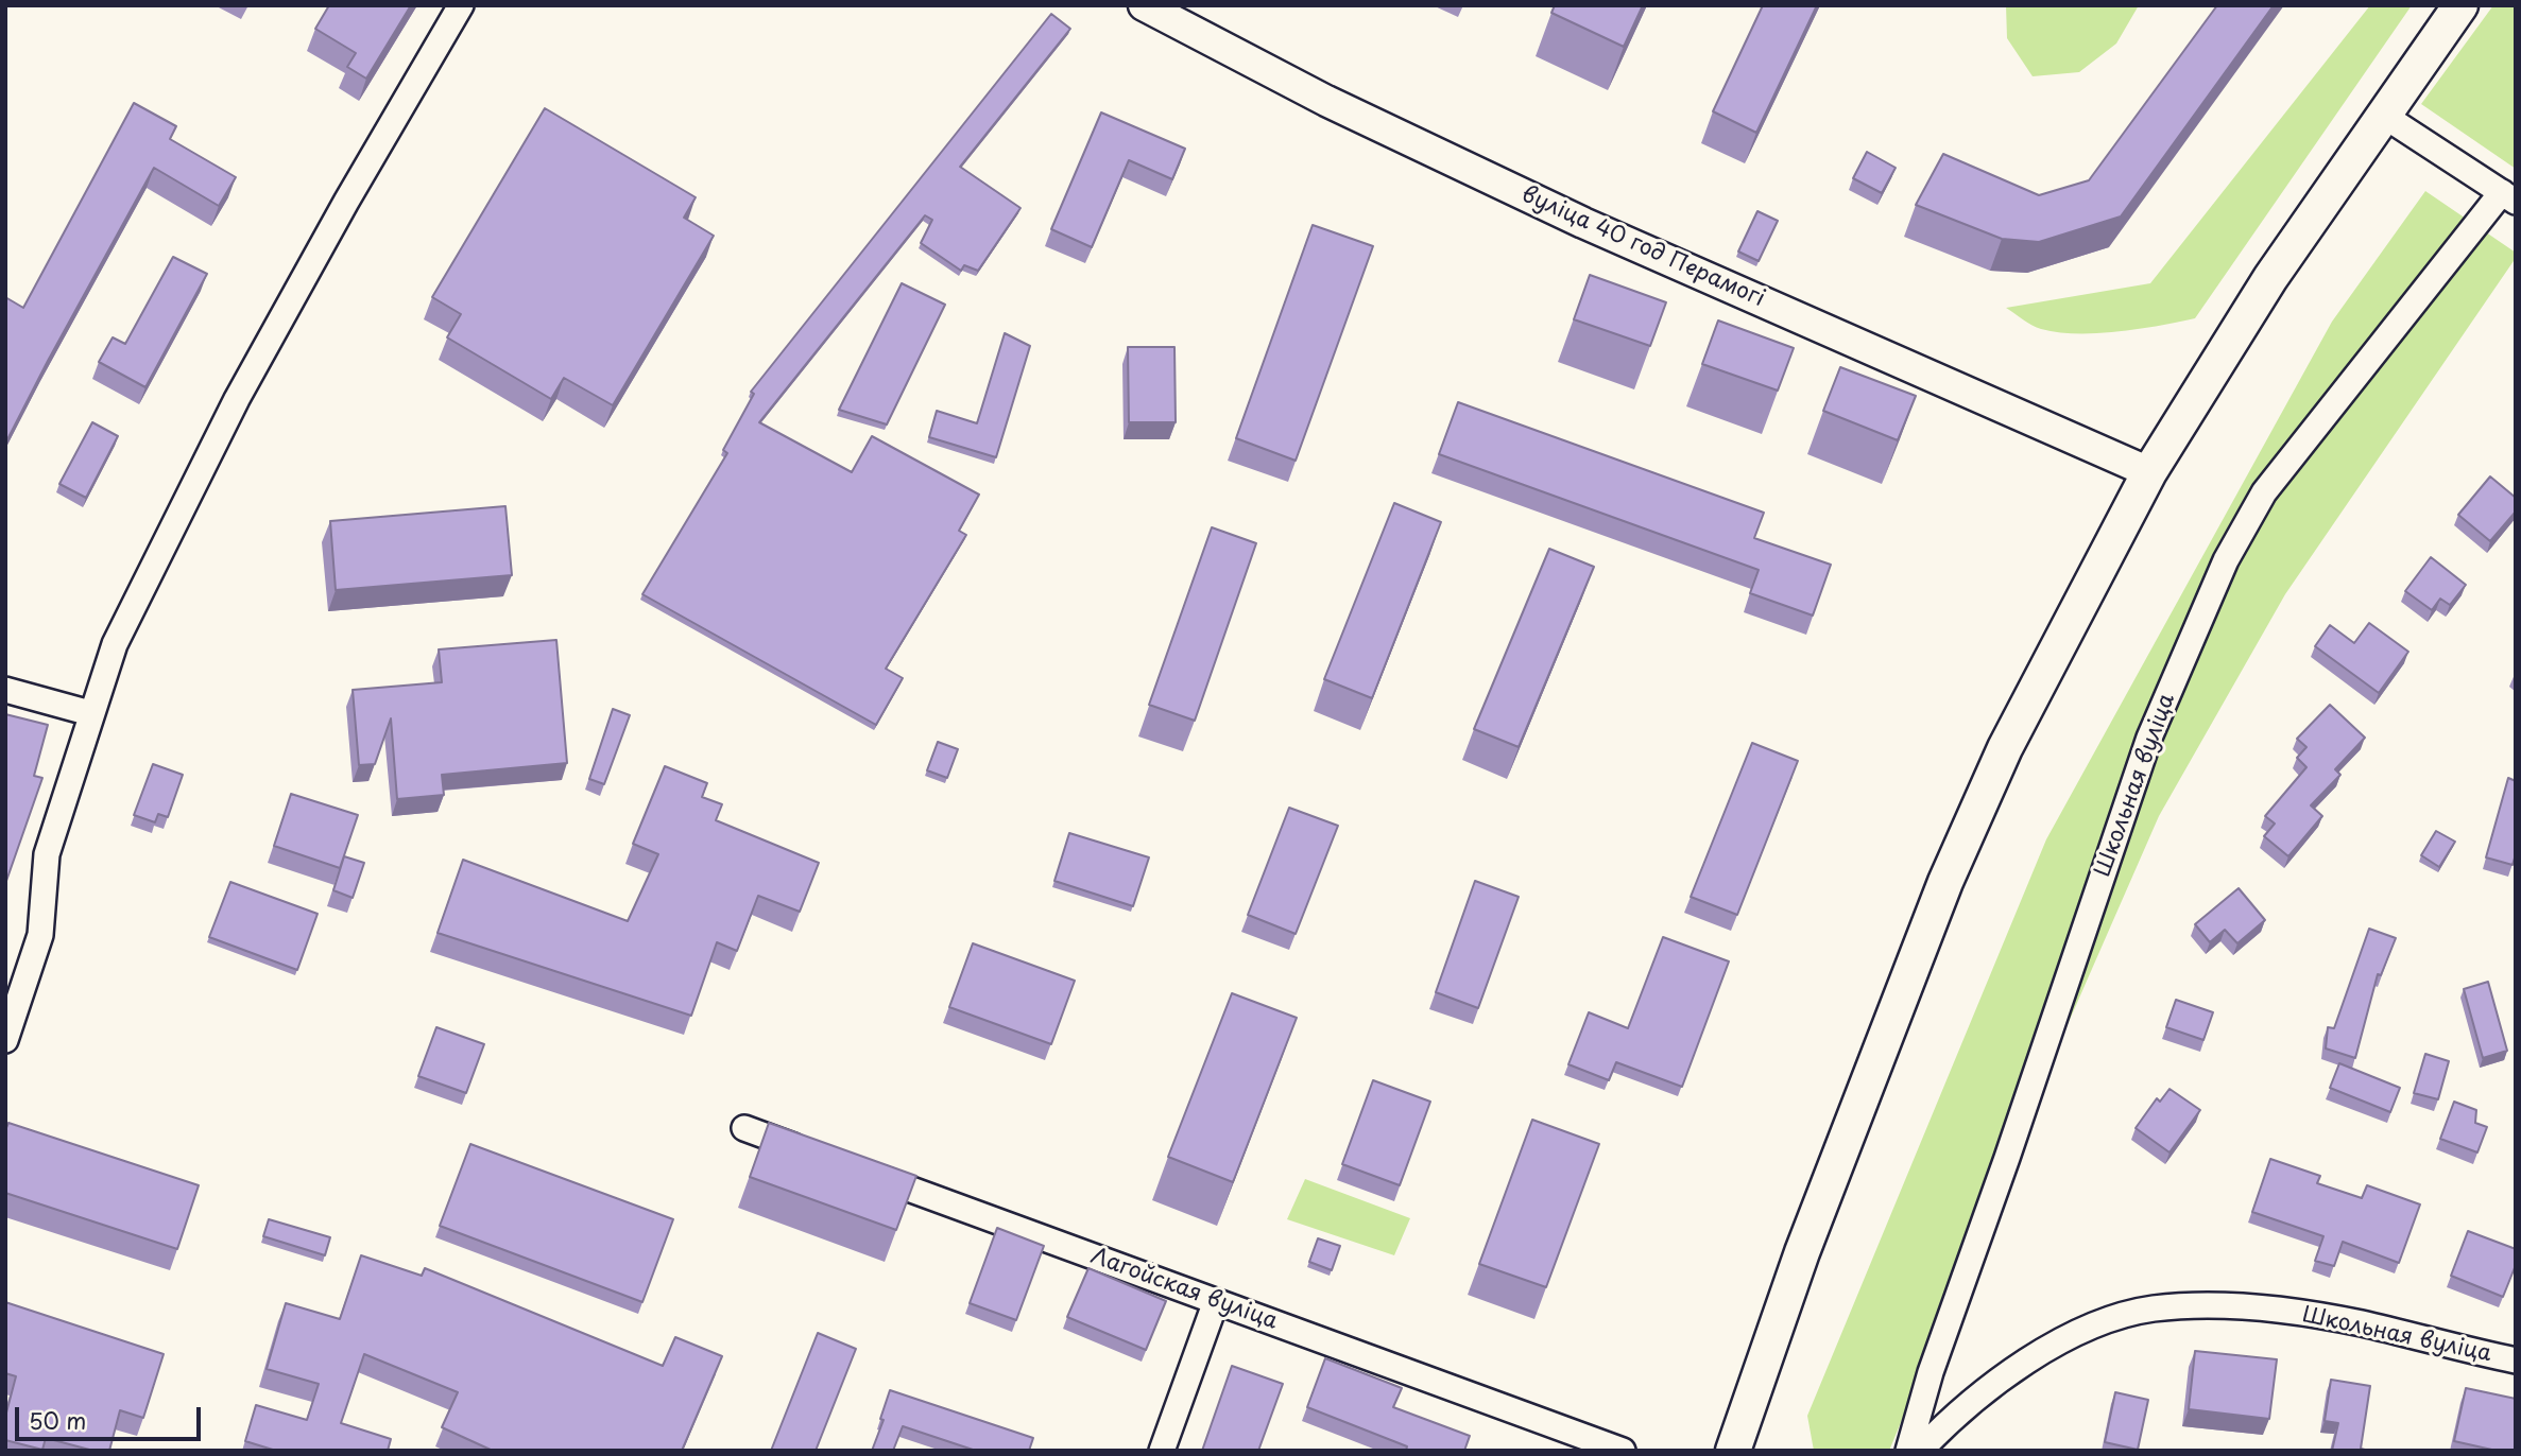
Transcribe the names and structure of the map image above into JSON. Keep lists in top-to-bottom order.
{
  "streets": {
    "street": ["вуліца 40 год Перамогі", "Школьная вуліца", "Лагойская вуліца"]
  },
  "scale_bar": "50 m"
}
